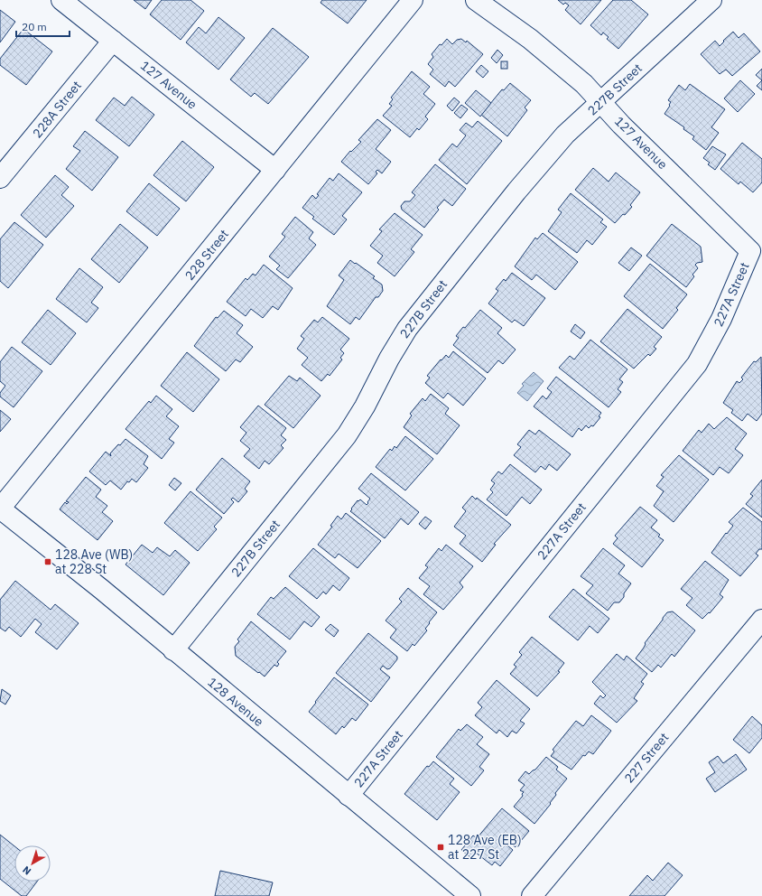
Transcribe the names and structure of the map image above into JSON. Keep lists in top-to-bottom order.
{
  "streets": {
    "street": [
      "127 Avenue",
      "227B Street",
      "228A Street",
      "228 Street",
      "227A Street",
      "128 Avenue",
      "227 Street"
    ]
  },
  "crossings": [
    ["127 Avenue", "227B Street"],
    ["127 Avenue", "228A Street"],
    ["127 Avenue", "228 Street"],
    ["127 Avenue", "227A Street"],
    ["227B Street", "128 Avenue"],
    ["228 Street", "128 Avenue"],
    ["227A Street", "128 Avenue"]
  ],
  "places": {
    "transit": ["128 Ave (WB) at 228 St", "128 Ave (EB) at 227 St"]
  },
  "scale_bar": "20 m",
  "north": "bottom left"
}
